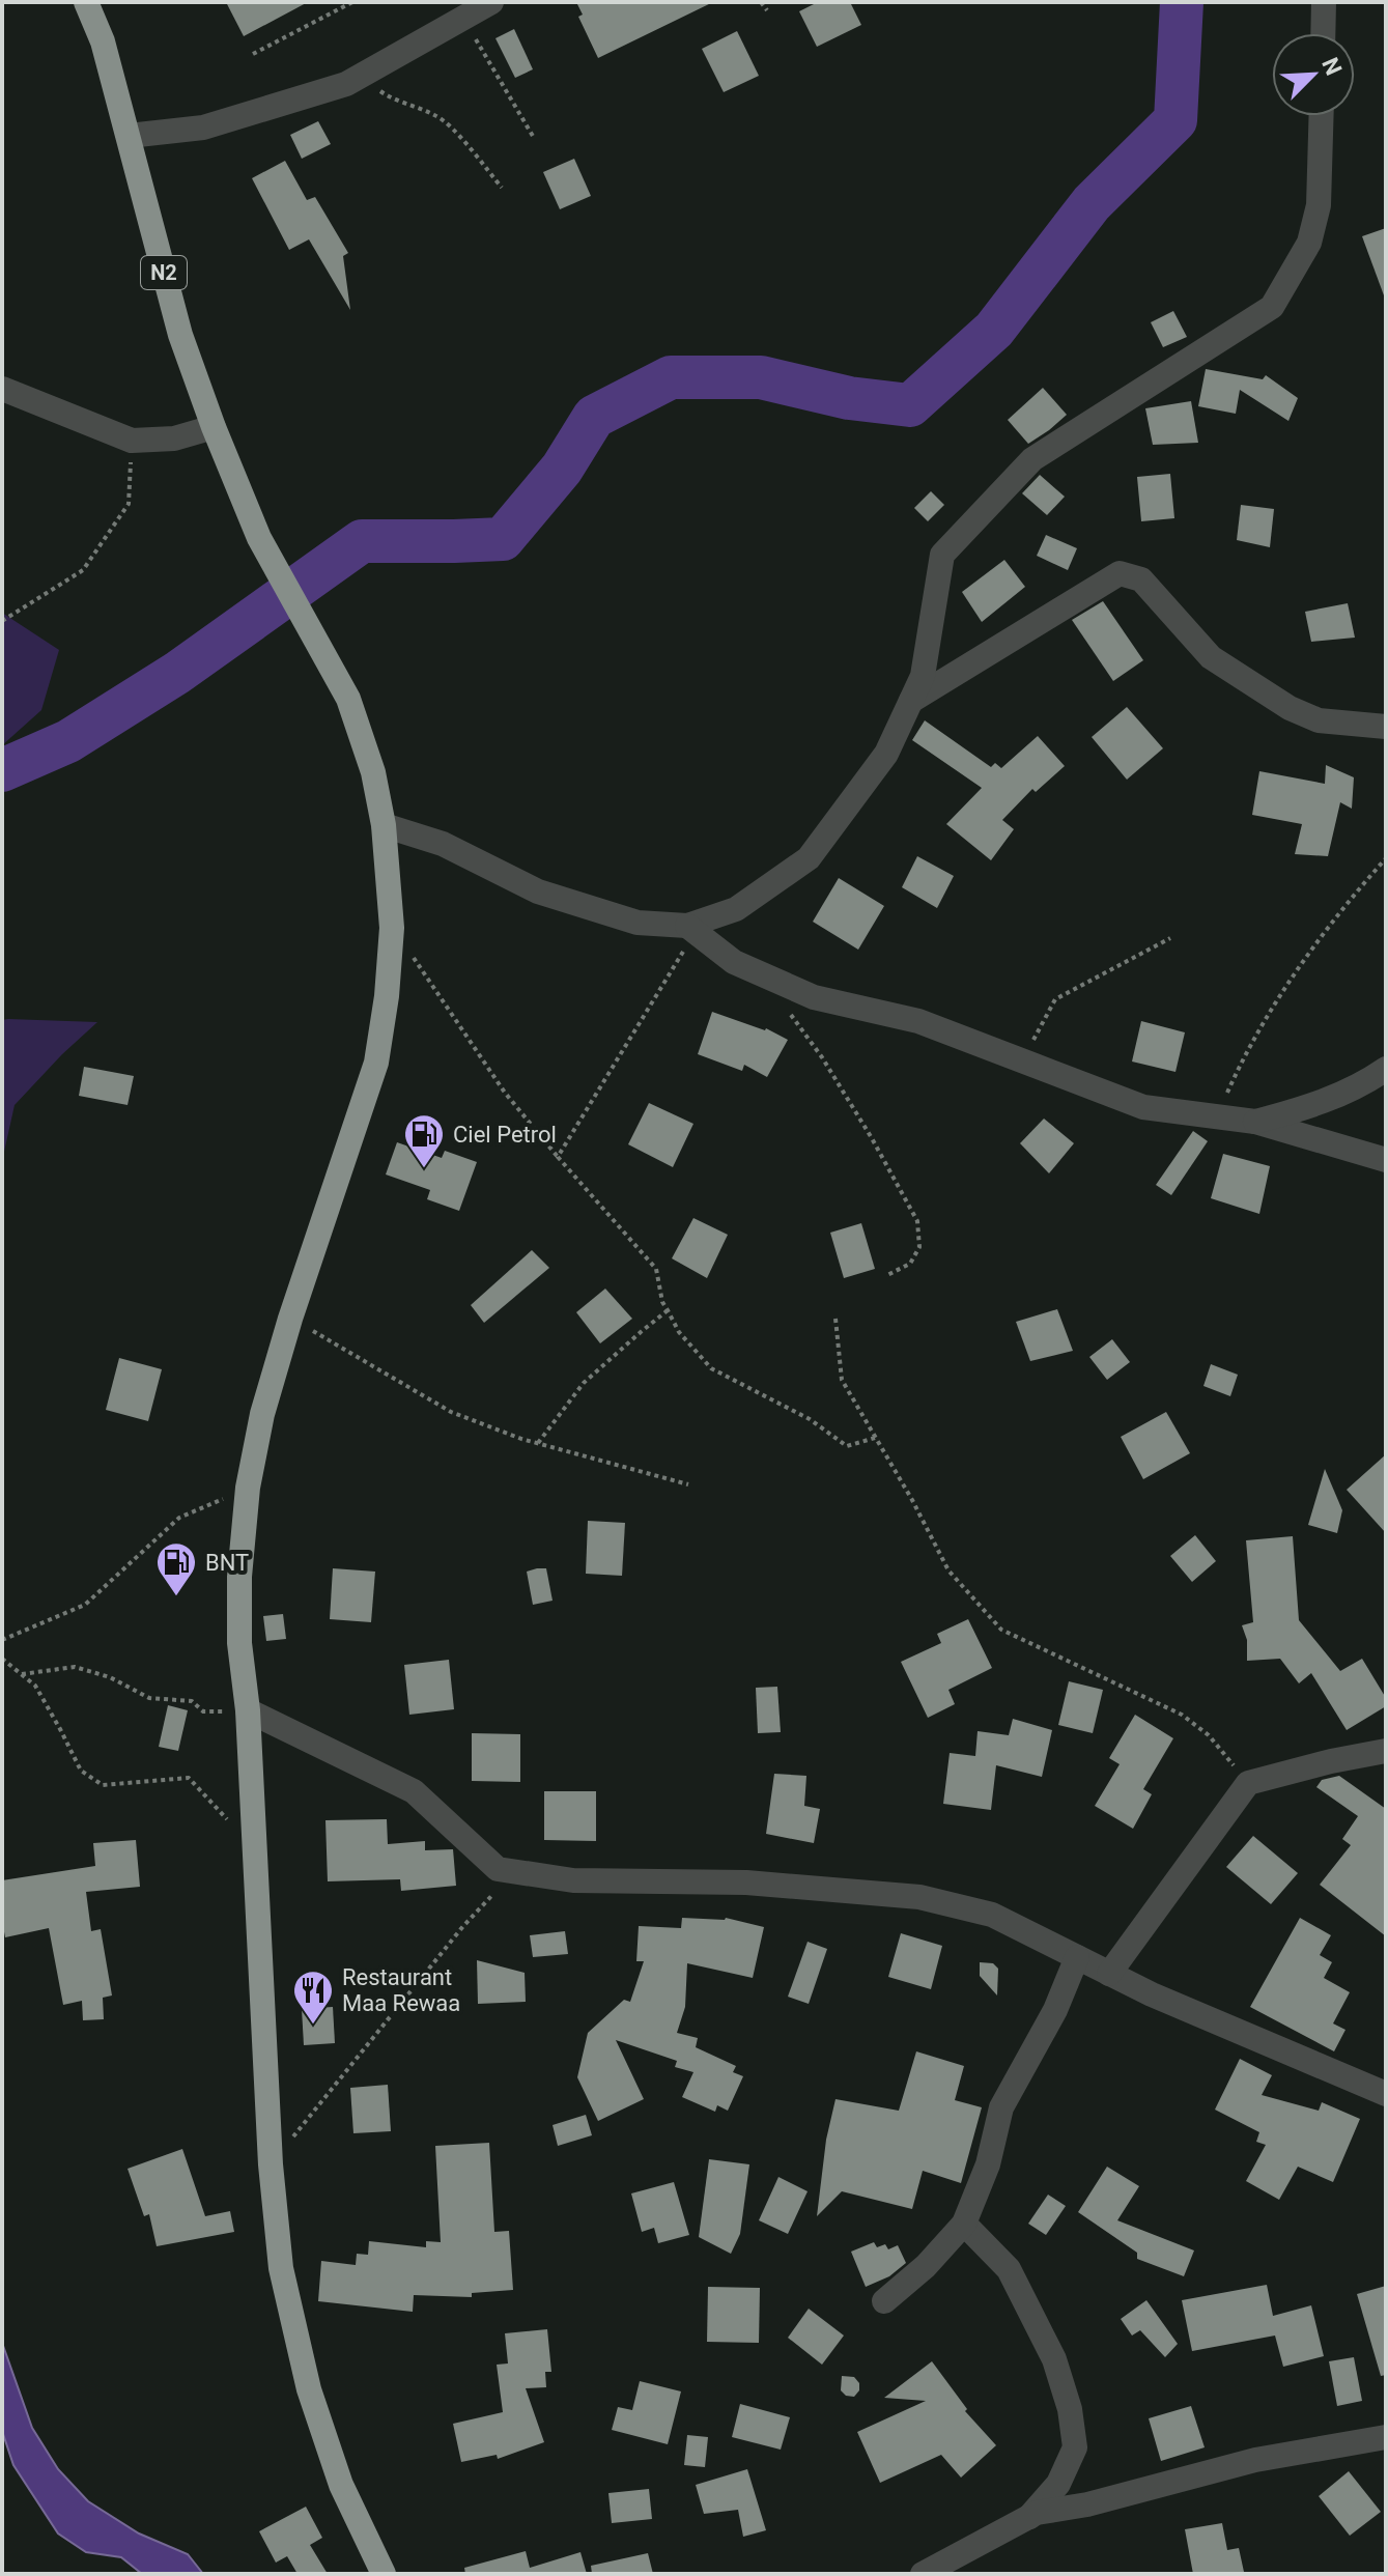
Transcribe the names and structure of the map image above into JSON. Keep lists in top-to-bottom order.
{
  "streets": {
    "highway": ["N2"]
  },
  "places": {
    "fuel station": ["Ciel Petrol", "BNT"],
    "restaurant": ["Restaurant Maa Rewaa"]
  },
  "north": "top right"
}
